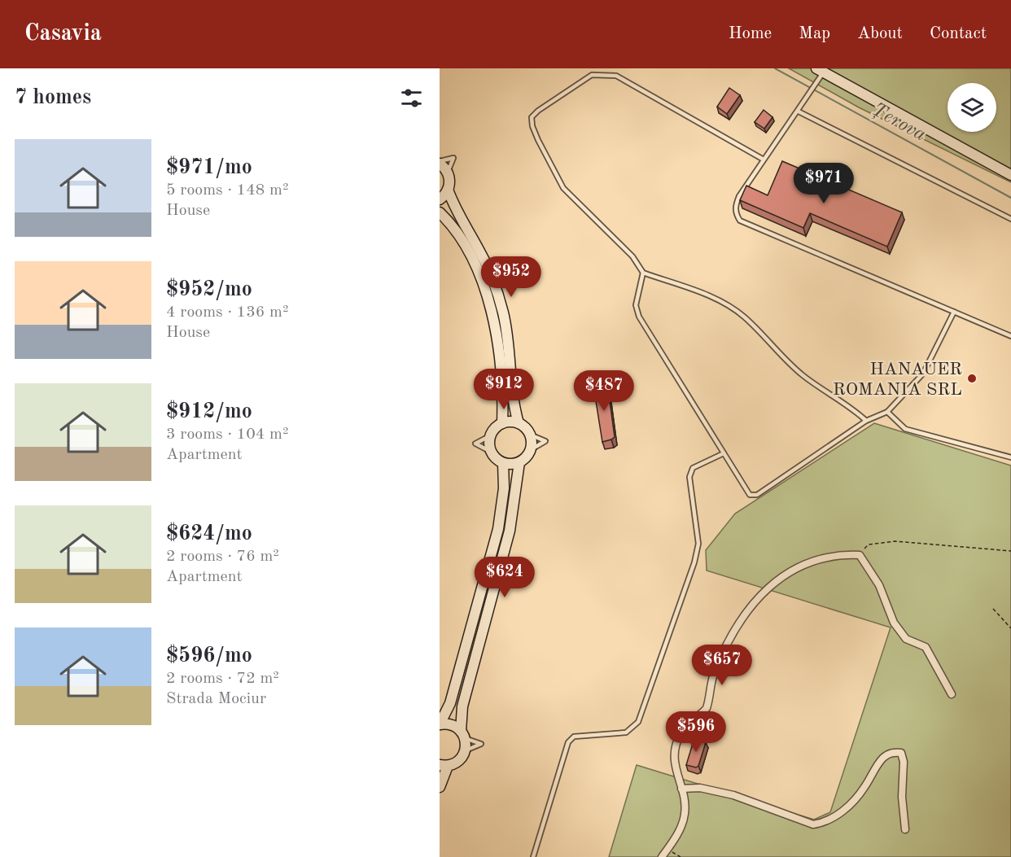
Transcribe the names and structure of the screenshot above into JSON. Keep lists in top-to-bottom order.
{
  "water": ["Țerova"],
  "places": ["HANAUER ROMANIA SRL"],
  "page": {
    "header": "Casavia",
    "nav": [
      "Home",
      "Map",
      "About",
      "Contact"
    ],
    "heading": "7 homes",
    "list": [
      {
        "name": "$971/mo",
        "note": "5 rooms · 148 m² · House"
      },
      {
        "name": "$952/mo",
        "note": "4 rooms · 136 m² · House"
      },
      {
        "name": "$912/mo",
        "note": "3 rooms · 104 m² · Apartment"
      },
      {
        "name": "$624/mo",
        "note": "2 rooms · 76 m² · Apartment"
      },
      {
        "name": "$596/mo",
        "note": "2 rooms · 72 m² · Strada Mociur"
      }
    ],
    "price": [
      "$971",
      "$952",
      "$912",
      "$487",
      "$624",
      "$657",
      "$596"
    ]
  }
}
